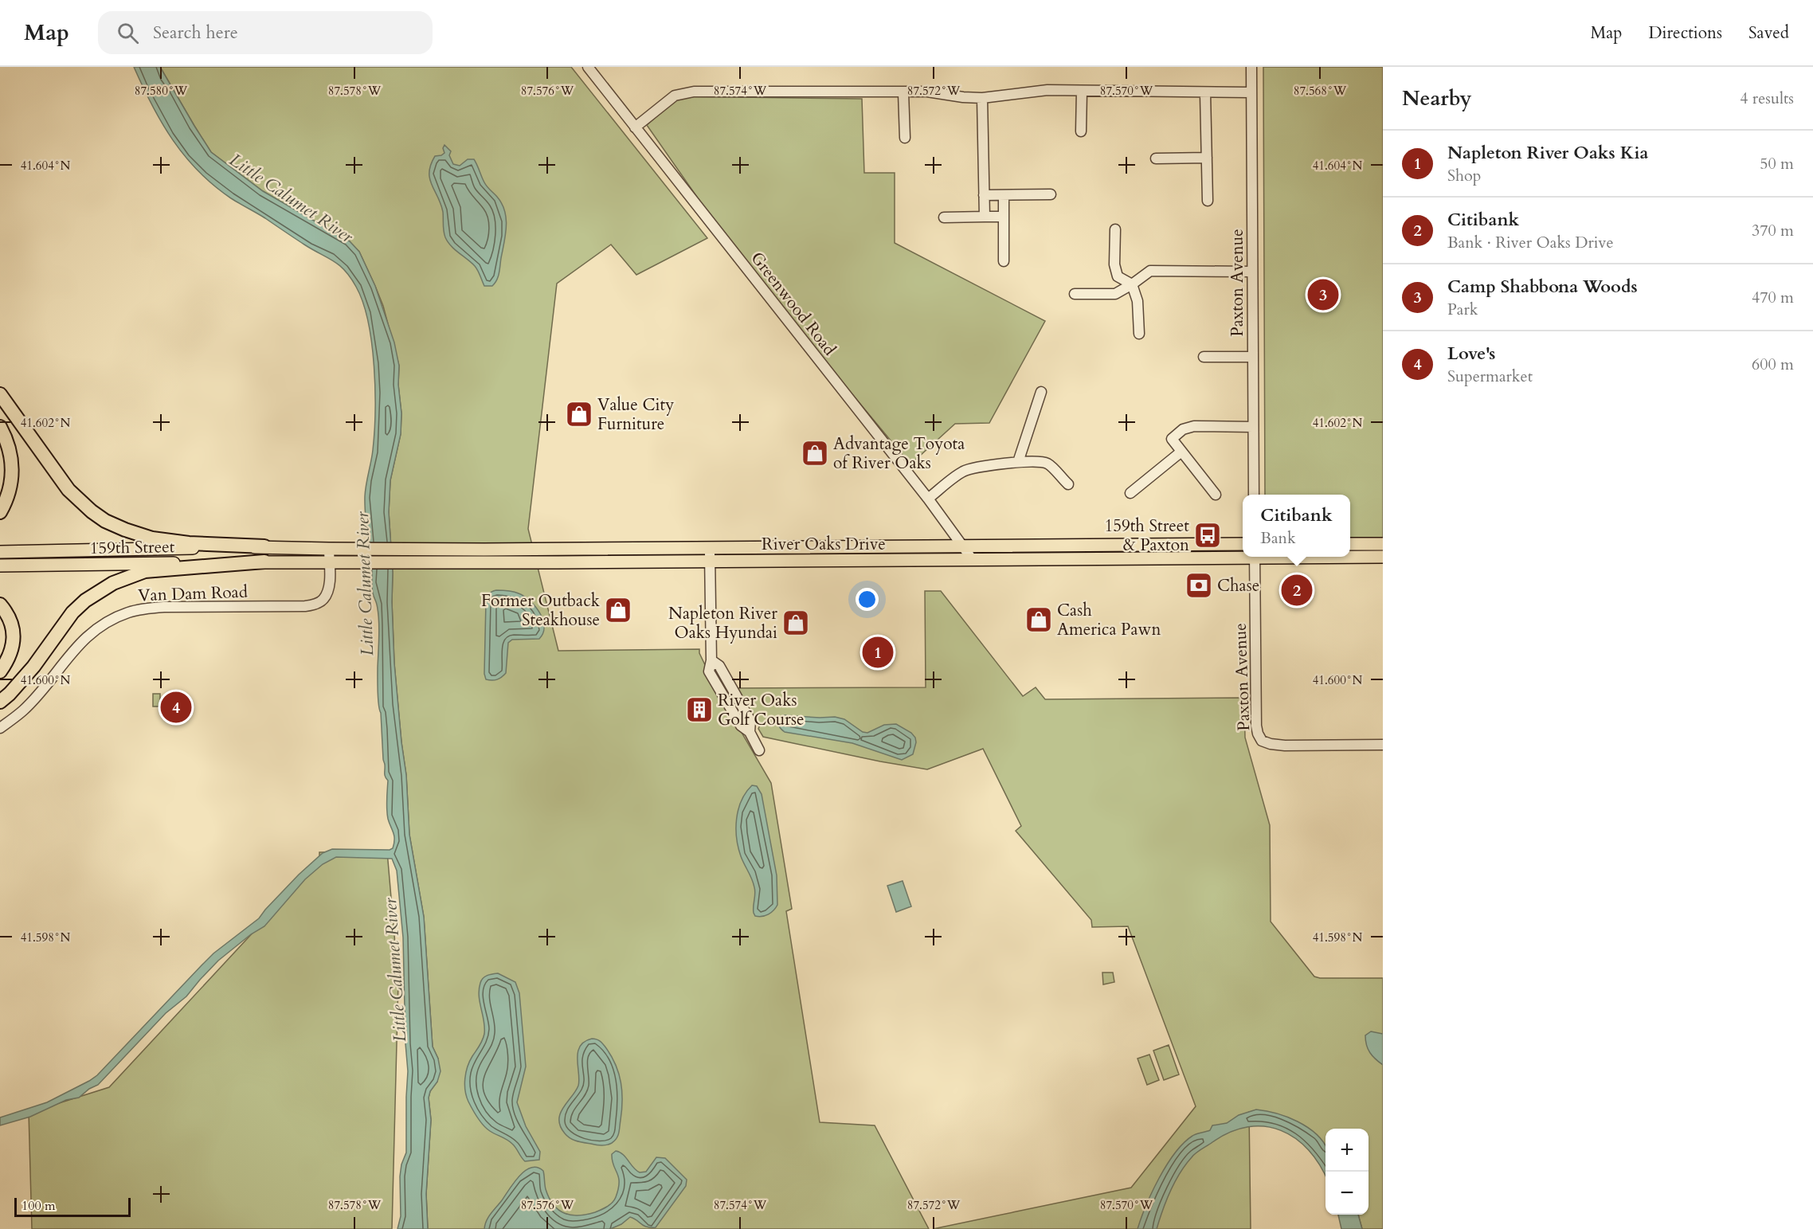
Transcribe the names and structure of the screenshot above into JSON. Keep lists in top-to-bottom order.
{
  "streets": {
    "main road": ["River Oaks Drive", "159th Street"],
    "street": ["Paxton Avenue", "Greenwood Road", "Van Dam Road"]
  },
  "crossings": [
    ["Greenwood Road", "River Oaks Drive"],
    ["River Oaks Drive", "159th Street"],
    ["River Oaks Drive", "Van Dam Road"]
  ],
  "water": ["Little Calumet River"],
  "places": {
    "shop": [
      "Value City Furniture",
      "Advantage Toyota of River Oaks",
      "Former Outback Steakhouse",
      "Cash America Pawn",
      "Napleton River Oaks Hyundai"
    ],
    "bus stop": ["159th Street & Paxton"],
    "bank": ["Chase"],
    "building": ["River Oaks Golf Course"]
  },
  "scale_bar": "100 m",
  "page": {
    "header": "Map",
    "search": "Search here",
    "nav": ["Map", "Directions", "Saved"],
    "heading": ["Nearby", "4 results"],
    "list": [
      {
        "mark": "1",
        "name": "Napleton River Oaks Kia",
        "note": "Shop",
        "value": "50 m"
      },
      {
        "mark": "2",
        "name": "Citibank",
        "note": "Bank · River Oaks Drive",
        "value": "370 m"
      },
      {
        "mark": "3",
        "name": "Camp Shabbona Woods",
        "note": "Park",
        "value": "470 m"
      },
      {
        "mark": "4",
        "name": "Love's",
        "note": "Supermarket",
        "value": "600 m"
      }
    ],
    "pins": [
      "3",
      "2",
      "1",
      "4"
    ],
    "popup": ["Citibank", "Bank"],
    "map_buttons": ["+", "−"],
    "scale": "100 m"
  },
  "coordinates": [
    "87.580°W",
    "87.578°W",
    "87.576°W",
    "87.574°W",
    "87.572°W",
    "87.570°W",
    "87.568°W",
    "41.604°N",
    "41.602°N",
    "41.600°N",
    "41.598°N"
  ]
}
